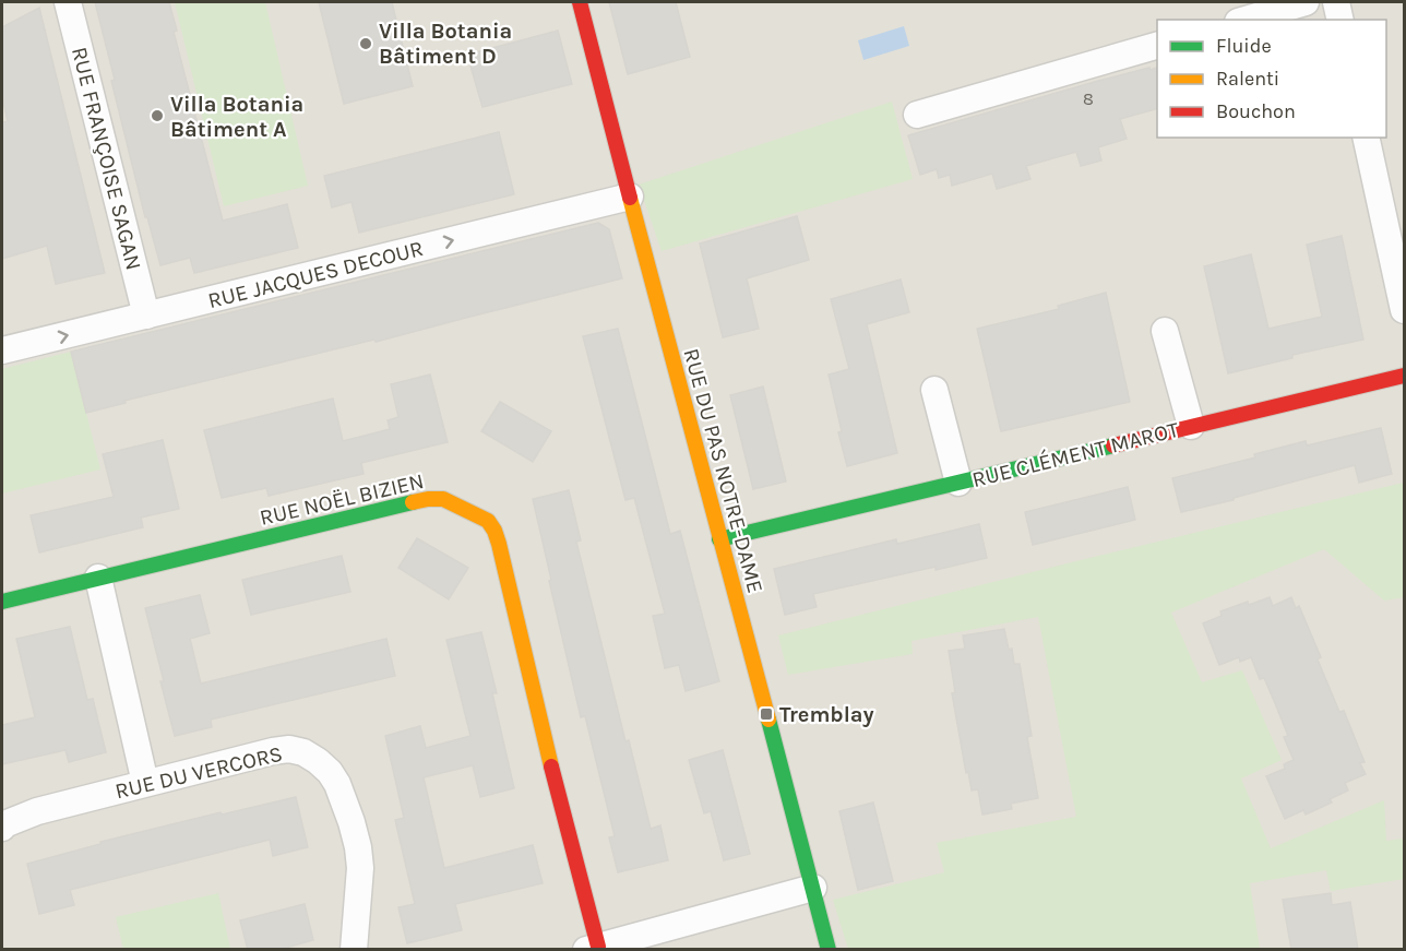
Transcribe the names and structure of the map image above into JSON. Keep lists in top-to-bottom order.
{
  "streets": {
    "street": [
      "RUE FRANÇOISE SAGAN",
      "RUE JACQUES DECOUR",
      "RUE CLÉMENT MAROT",
      "RUE DU PAS NOTRE-DAME",
      "RUE NOËL BIZIEN",
      "RUE DU VERCORS"
    ]
  },
  "crossings": [
    ["RUE FRANÇOISE SAGAN", "RUE JACQUES DECOUR"],
    ["RUE JACQUES DECOUR", "RUE DU PAS NOTRE-DAME"],
    ["RUE CLÉMENT MAROT", "RUE DU PAS NOTRE-DAME"]
  ],
  "one_way": ["RUE JACQUES DECOUR"],
  "places": {
    "other": ["Villa Botania Bâtiment D", "Villa Botania Bâtiment A"],
    "transit": ["Tremblay"]
  },
  "house_numbers": ["8"],
  "legend": ["Fluide", "Ralenti", "Bouchon"]
}
